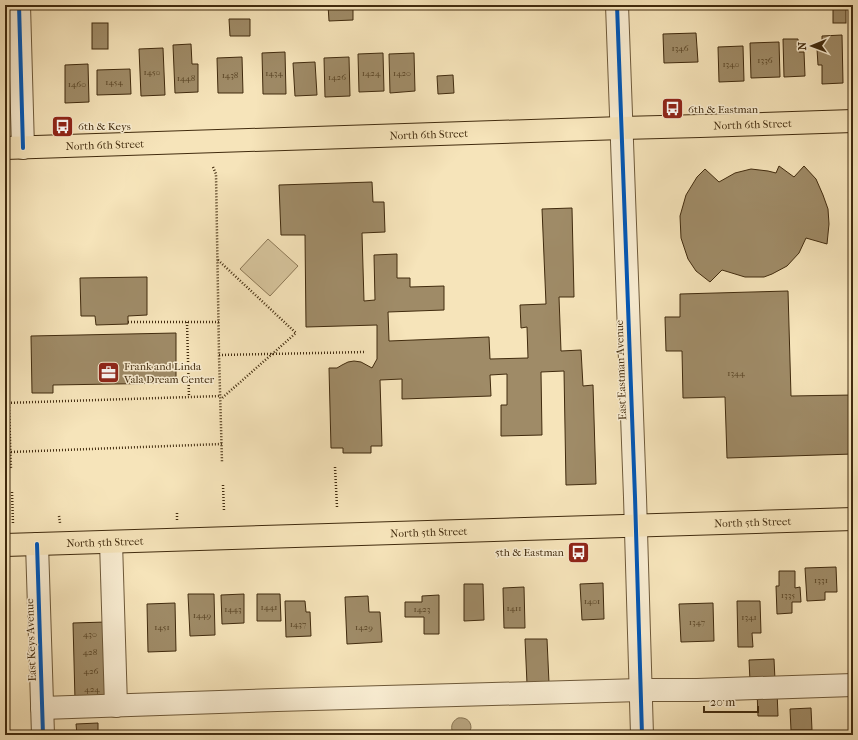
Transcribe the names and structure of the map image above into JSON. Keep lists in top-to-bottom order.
{
  "streets": {
    "main road": ["North 6th Street", "North 5th Street"],
    "street": ["East Eastman Avenue", "East Keys Avenue"]
  },
  "crossings": [
    ["North 6th Street", "East Eastman Avenue"],
    ["East Eastman Avenue", "North 5th Street"],
    ["North 5th Street", "East Keys Avenue"]
  ],
  "places": {
    "bus stop": ["6th & Eastman", "6th & Keys", "5th & Eastman"],
    "office": ["Frank and Linda Vala Dream Center"]
  },
  "house_numbers": [
    "1346",
    "1336",
    "1340",
    "1450",
    "1434",
    "1424",
    "1420",
    "1438",
    "1426",
    "1448",
    "1454",
    "1460",
    "1344",
    "1331",
    "1335",
    "1401",
    "1441",
    "1411",
    "1443",
    "1423",
    "1449",
    "1341",
    "1347",
    "1437",
    "1451",
    "1429",
    "430",
    "428",
    "426",
    "424"
  ],
  "scale_bar": "20 m",
  "north": "left"
}
